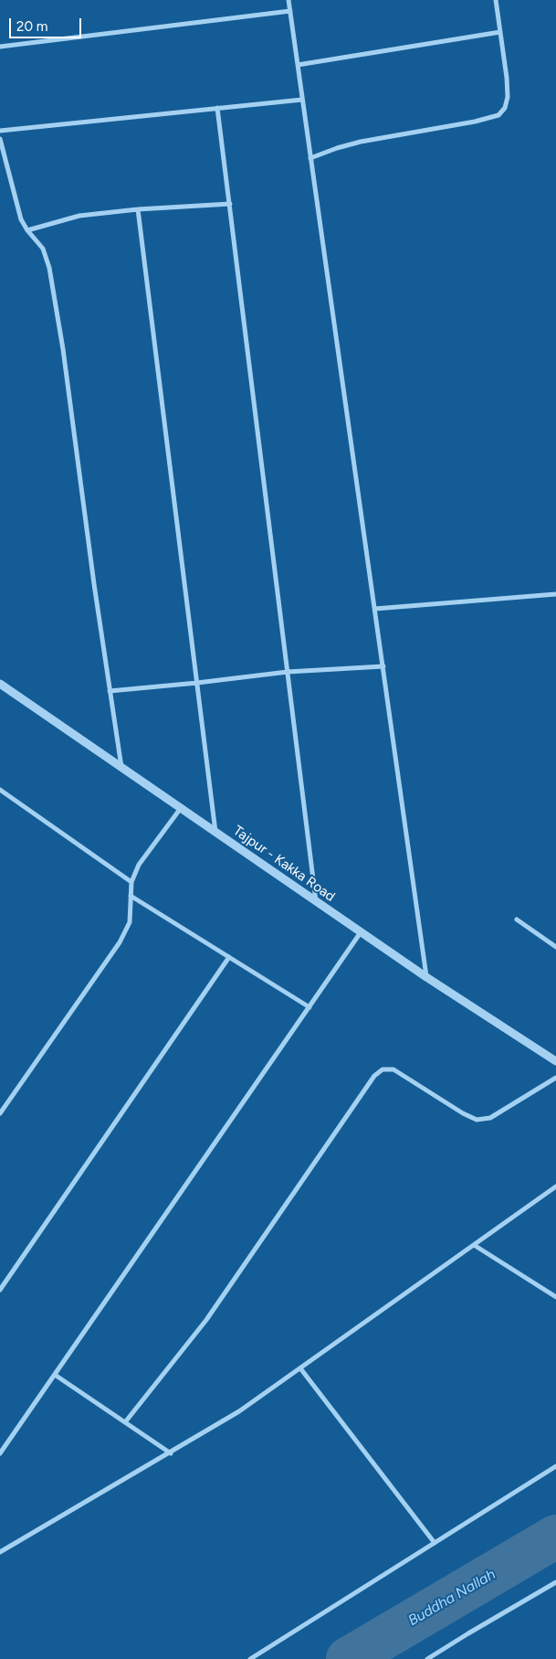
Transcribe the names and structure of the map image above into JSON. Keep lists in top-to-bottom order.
{
  "streets": {
    "street": ["Tajpur - Kakka Road"]
  },
  "water": ["Buddha Nallah"],
  "scale_bar": "20 m"
}
